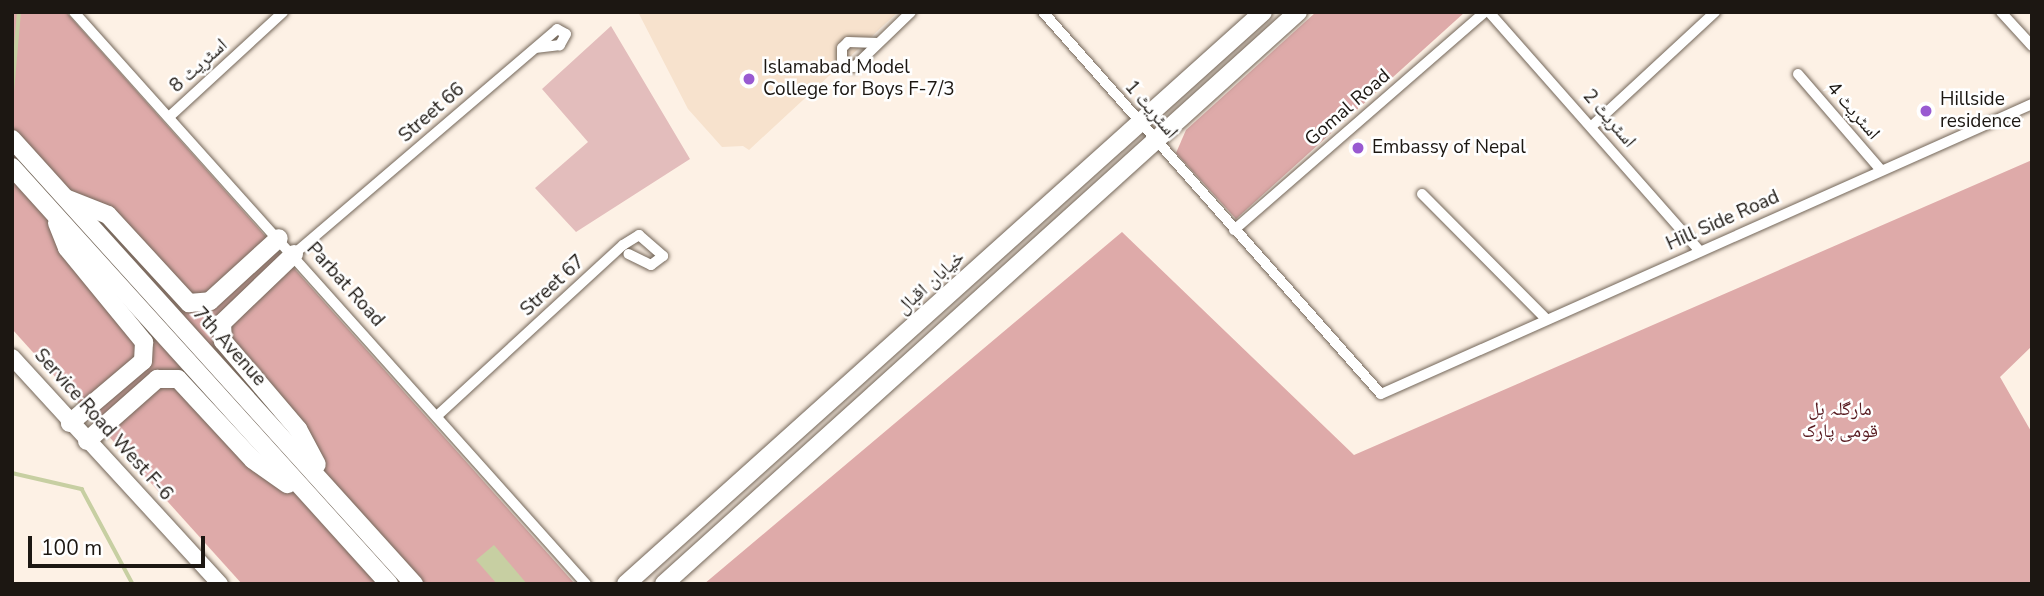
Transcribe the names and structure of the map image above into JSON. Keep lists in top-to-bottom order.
{
  "streets": {
    "main road": ["خیابان اقبال", "7th Avenue"],
    "street": [
      "اسٹریٹ 8",
      "Gomal Road",
      "اسٹریٹ 1",
      "اسٹریٹ 4",
      "Street 66",
      "اسٹریٹ 2",
      "Hill Side Road",
      "Parbat Road",
      "Street 67",
      "Service Road West F-6"
    ]
  },
  "crossings": [
    ["اسٹریٹ 8", "Parbat Road"],
    ["Gomal Road", "اسٹریٹ 1"],
    ["Gomal Road", "اسٹریٹ 2"],
    ["اسٹریٹ 1", "Hill Side Road"],
    ["اسٹریٹ 1", "خیابان اقبال"],
    ["اسٹریٹ 4", "Hill Side Road"],
    ["Street 66", "Parbat Road"],
    ["اسٹریٹ 2", "Hill Side Road"],
    ["Parbat Road", "Street 67"]
  ],
  "parks": ["مارگلہ ہل قومی پارک"],
  "places": ["Islamabad Model College for Boys F-7/3", "Hillside residence", "Embassy of Nepal"],
  "scale_bar": "100 m"
}
